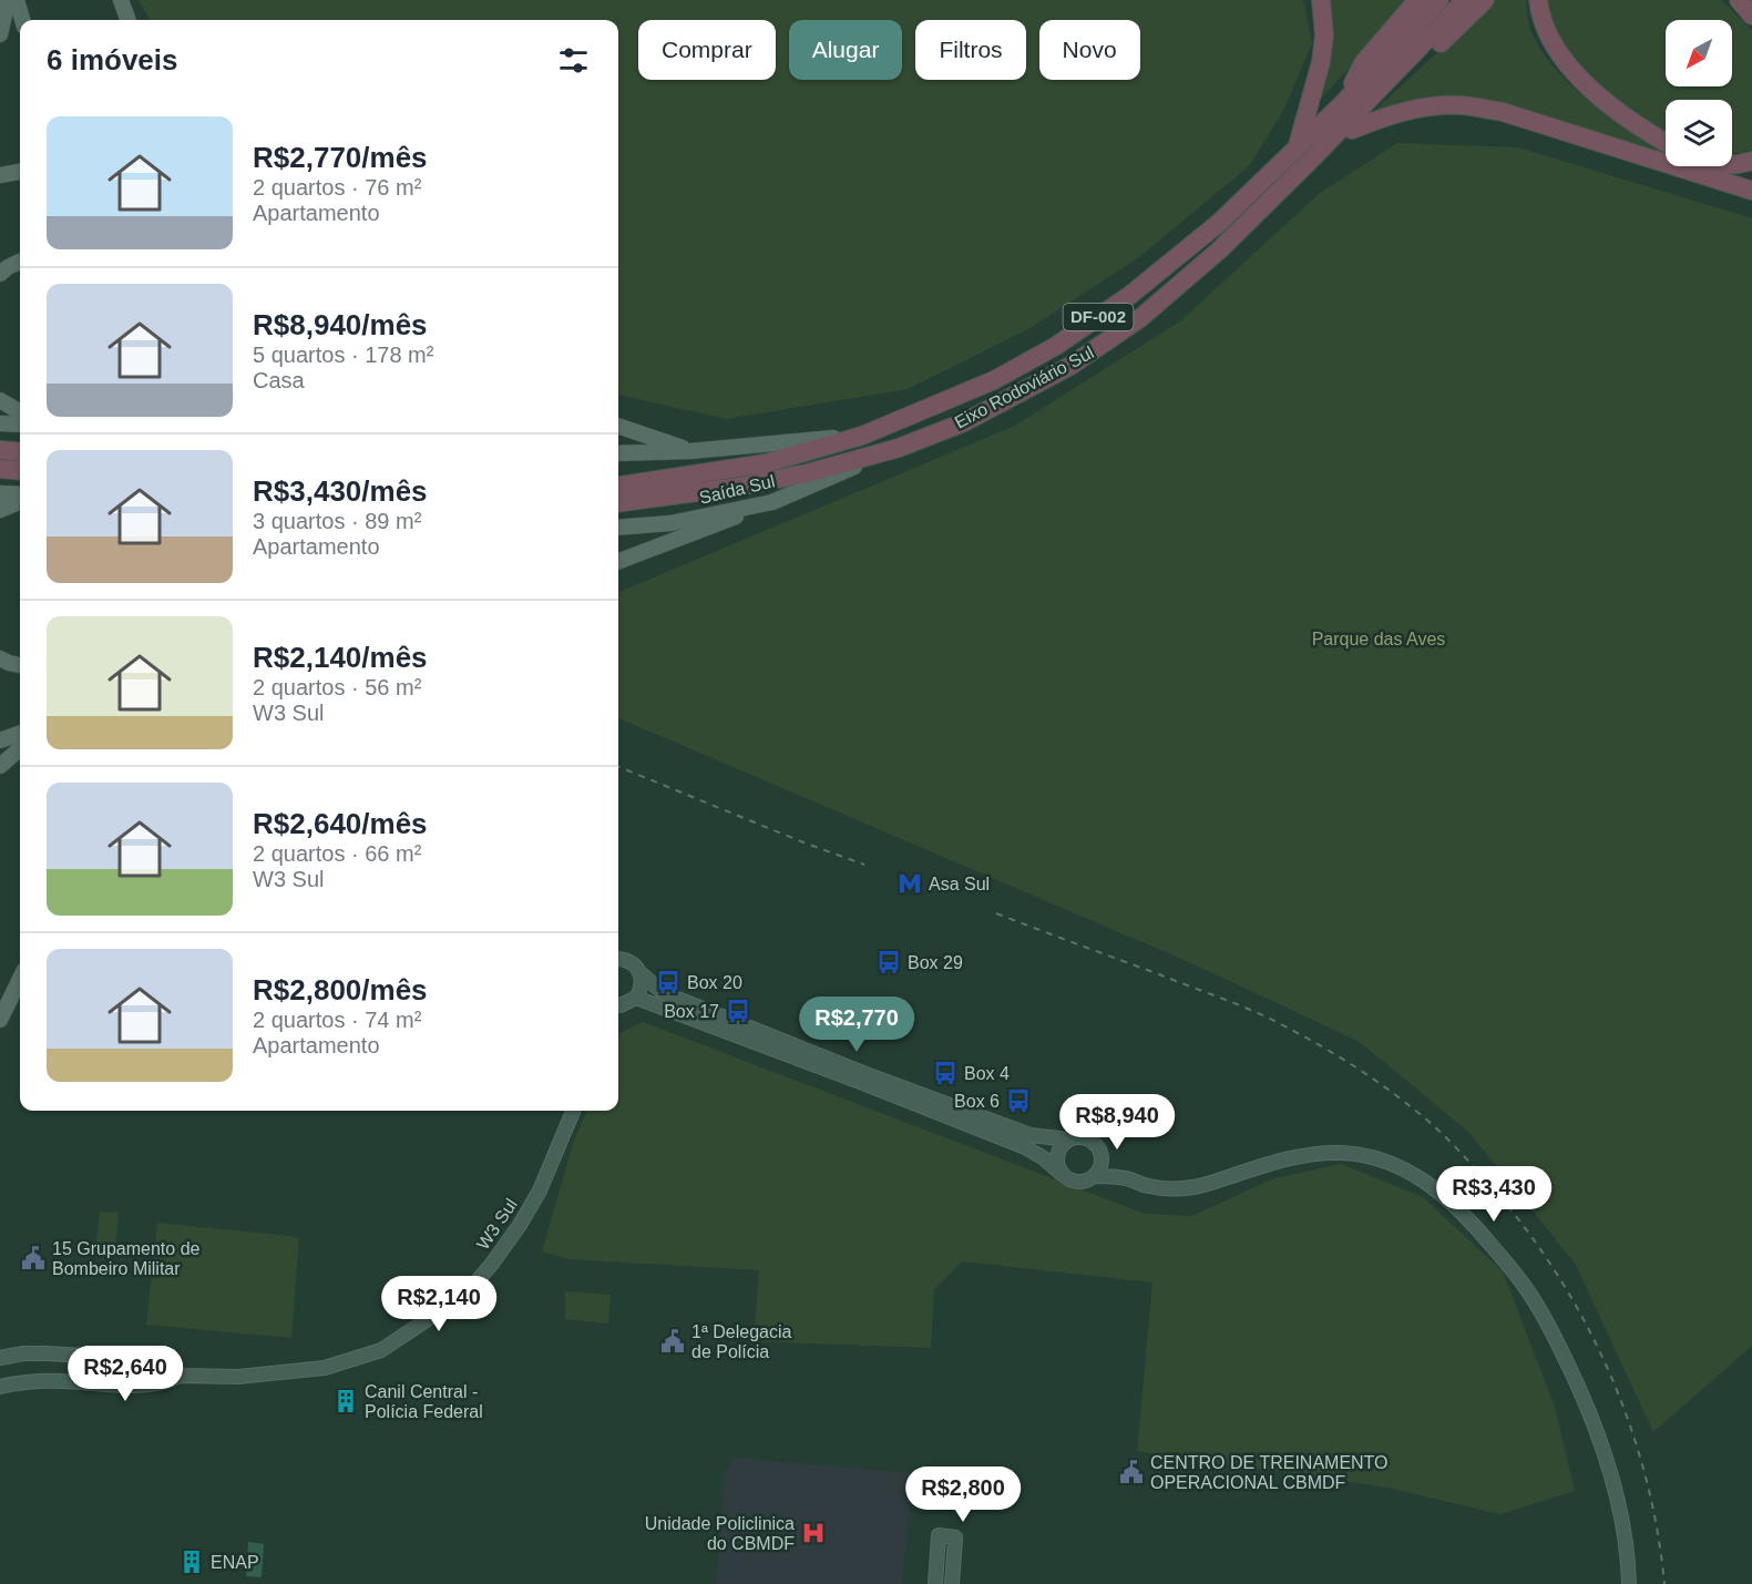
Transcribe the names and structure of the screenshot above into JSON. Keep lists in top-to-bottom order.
{
  "streets": {
    "highway": ["DF-002", "Eixo Rodoviário Sul"],
    "main road": ["Saída Sul"],
    "street": ["W3 Sul"]
  },
  "crossings": [
    ["Eixo Rodoviário Sul", "Saída Sul"]
  ],
  "parks": ["Parque das Aves"],
  "places": {
    "metro station": ["Asa Sul"],
    "bus stop": [
      "Box 29",
      "Box 20",
      "Box 17",
      "Box 4",
      "Box 6"
    ],
    "public building": ["15 Grupamento de Bombeiro Militar", "1ª Delegacia de Polícia", "CENTRO DE TREINAMENTO OPERACIONAL CBMDF"],
    "building": ["Canil Central - Polícia Federal", "ENAP"],
    "hospital": ["Unidade Policlinica do CBMDF"]
  },
  "north": "bottom left",
  "page": {
    "chip": [
      "Comprar",
      "Alugar",
      "Filtros",
      "Novo"
    ],
    "heading": "6 imóveis",
    "list": [
      {
        "name": "R$2,770/mês",
        "note": "2 quartos · 76 m² · Apartamento"
      },
      {
        "name": "R$8,940/mês",
        "note": "5 quartos · 178 m² · Casa"
      },
      {
        "name": "R$3,430/mês",
        "note": "3 quartos · 89 m² · Apartamento"
      },
      {
        "name": "R$2,140/mês",
        "note": "2 quartos · 56 m² · W3 Sul"
      },
      {
        "name": "R$2,640/mês",
        "note": "2 quartos · 66 m² · W3 Sul"
      },
      {
        "name": "R$2,800/mês",
        "note": "2 quartos · 74 m² · Apartamento"
      }
    ],
    "price": [
      "R$2,770",
      "R$8,940",
      "R$3,430",
      "R$2,140",
      "R$2,640",
      "R$2,800"
    ]
  }
}
